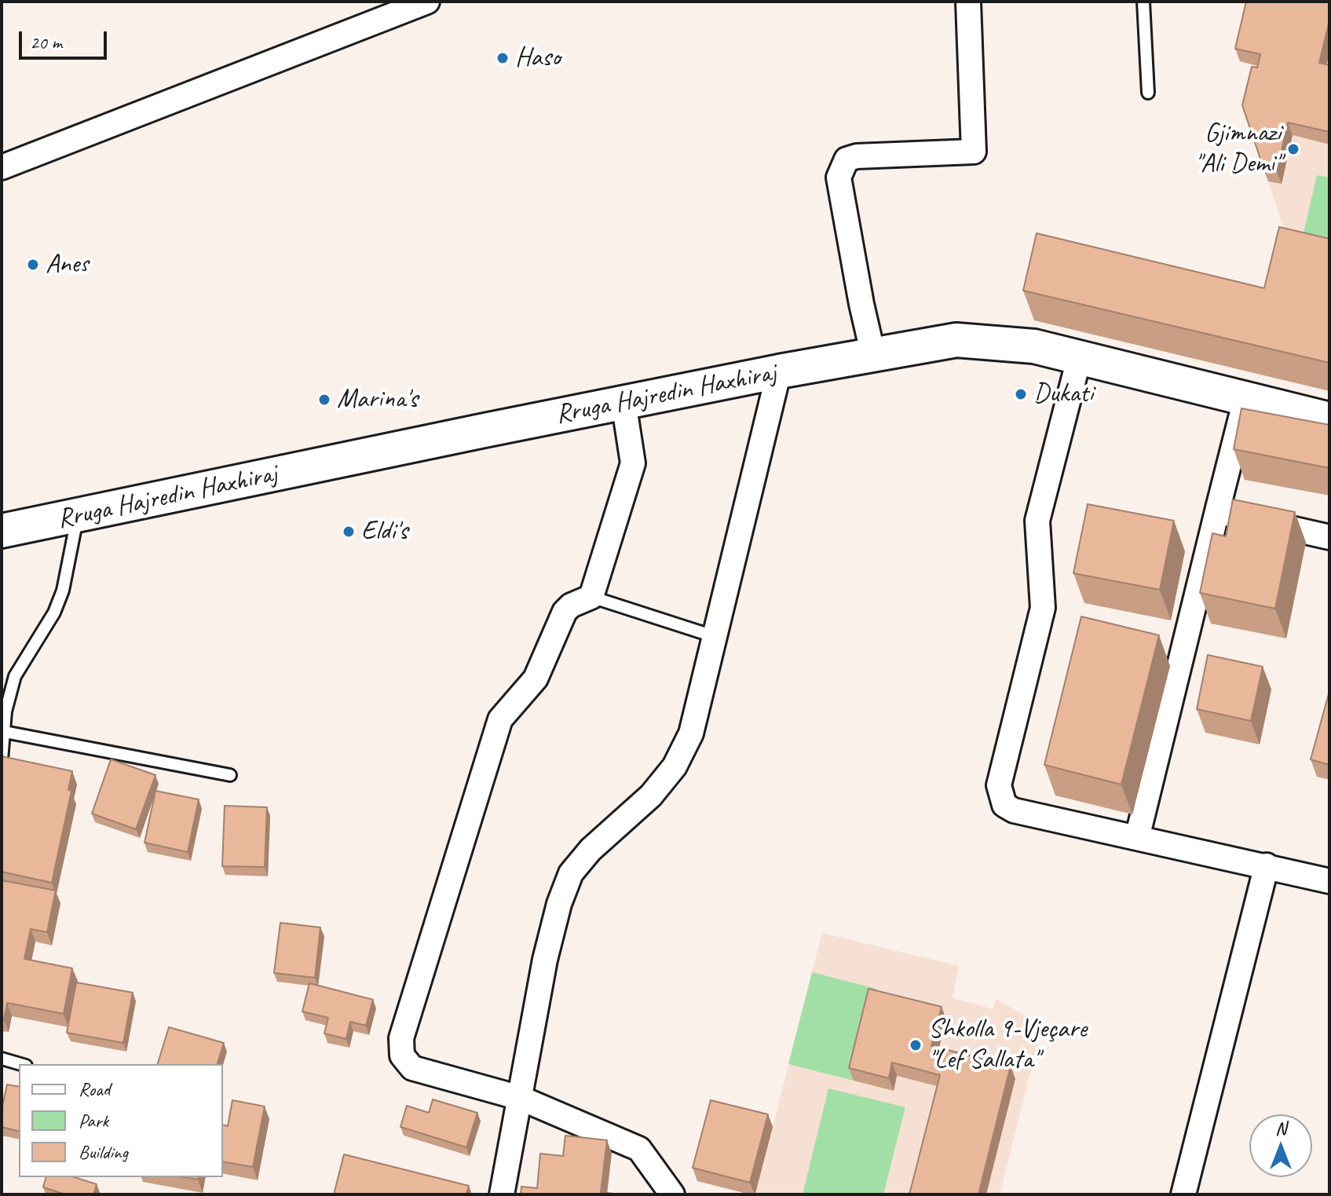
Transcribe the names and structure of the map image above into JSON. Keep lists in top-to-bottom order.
{
  "streets": {
    "street": ["Rruga Hajredin Haxhiraj"]
  },
  "places": [
    "Haso",
    "Gjimnazi \"Ali Demi\"",
    "Anes",
    "Dukati",
    "Marina's",
    "Eldi's",
    "Shkolla 9-Vjeçare \"Lef Sallata\""
  ],
  "legend": ["Road", "Park", "Building"],
  "scale_bar": "20 m",
  "north": "top"
}
